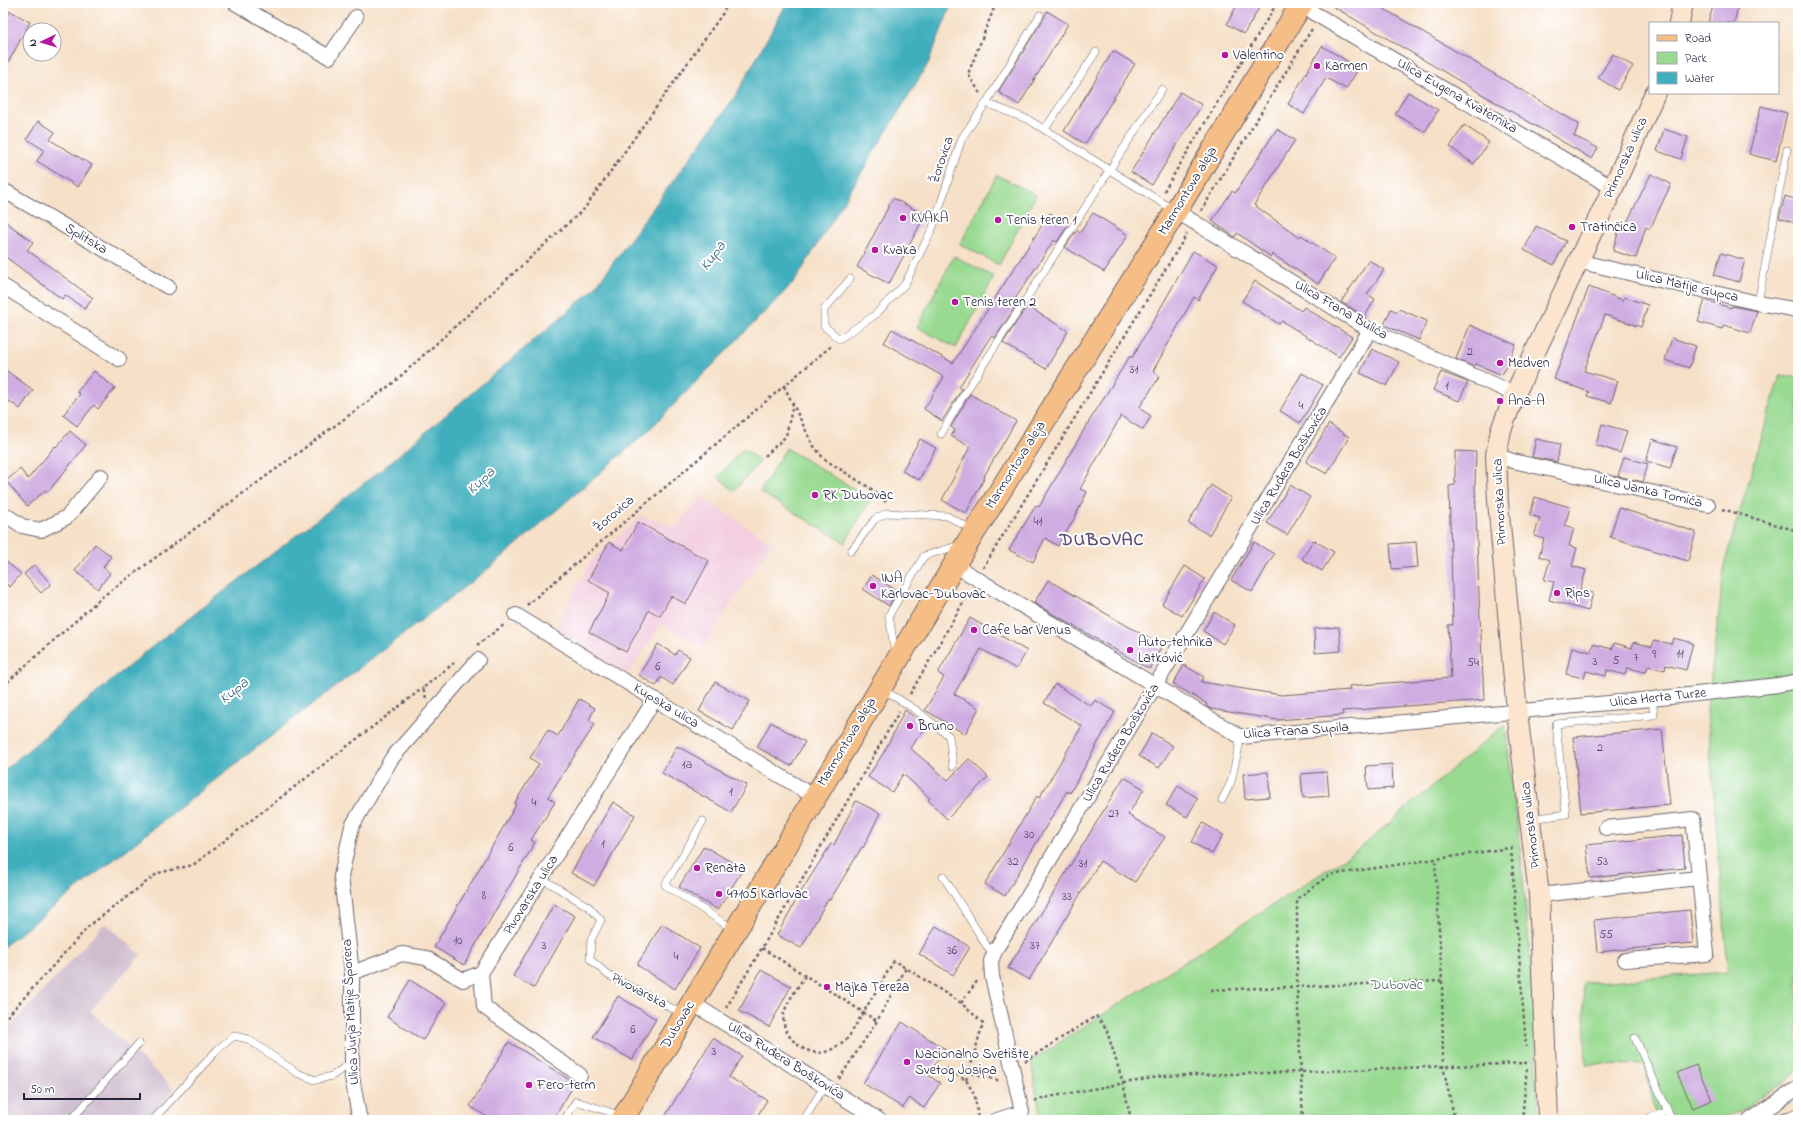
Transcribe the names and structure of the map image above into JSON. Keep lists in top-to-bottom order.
{
  "streets": {
    "main road": ["Primorska ulica", "Marmontova aleja", "Dubovac"],
    "street": [
      "Ulica Eugena Kvaternika",
      "Splitska",
      "Ulica Matije Gupca",
      "Ulica Frana Bulića",
      "Ulica Ruđera Boškovića",
      "Ulica Janka Tomića",
      "Ulica Herta Turze",
      "Kupska ulica",
      "Ulica Frana Supila",
      "Pivovarska ulica",
      "Ulica Jurja Matije Šporera"
    ],
    "lane": ["Žorovica", "Pivovarska"]
  },
  "crossings": [
    ["Ulica Eugena Kvaternika", "Primorska ulica"],
    ["Ulica Eugena Kvaternika", "Marmontova aleja"],
    ["Primorska ulica", "Ulica Matije Gupca"],
    ["Primorska ulica", "Ulica Frana Bulića"],
    ["Primorska ulica", "Ulica Janka Tomića"],
    ["Primorska ulica", "Ulica Herta Turze"],
    ["Primorska ulica", "Ulica Frana Supila"],
    ["Žorovica", "Kupska ulica"],
    ["Žorovica", "Ulica Jurja Matije Šporera"],
    ["Marmontova aleja", "Ulica Frana Bulića"],
    ["Marmontova aleja", "Kupska ulica"],
    ["Marmontova aleja", "Ulica Frana Supila"],
    ["Marmontova aleja", "Dubovac"],
    ["Ulica Frana Bulića", "Ulica Ruđera Boškovića"],
    ["Ulica Ruđera Boškovića", "Ulica Frana Supila"],
    ["Ulica Ruđera Boškovića", "Pivovarska"],
    ["Ulica Ruđera Boškovića", "Dubovac"],
    ["Ulica Herta Turze", "Ulica Frana Supila"],
    ["Kupska ulica", "Pivovarska ulica"],
    ["Pivovarska ulica", "Pivovarska"],
    ["Pivovarska", "Dubovac"]
  ],
  "districts": ["DUBOVAC"],
  "water": ["Kupa"],
  "parks": ["Dubovac"],
  "places": [
    "Valentino",
    "Karmen",
    "KVAKA",
    "Tenis teren 1",
    "Tratinčica",
    "Kvaka",
    "Tenis teren 2",
    "Medven",
    "Ana-A",
    "RK Dubovac",
    "INA Karlovac-Dubovac",
    "Rips",
    "Cafe bar Venus",
    "Auto-tehnika Latković",
    "Bruno",
    "Renata",
    "47105 Karlovac",
    "Majka Tereza",
    "Nacionalno Svetište Svetog Josipa",
    "Fero-term"
  ],
  "house_numbers": [
    "2",
    "31",
    "1",
    "4",
    "41",
    "11",
    "9",
    "7",
    "5",
    "3",
    "54",
    "6",
    "2",
    "1a",
    "1",
    "4",
    "27",
    "30",
    "1",
    "6",
    "32",
    "53",
    "31",
    "8",
    "33",
    "55",
    "10",
    "3",
    "37",
    "36",
    "4",
    "6",
    "3"
  ],
  "legend": ["Road", "Park", "Water"],
  "scale_bar": "50 m",
  "north": "left"
}
